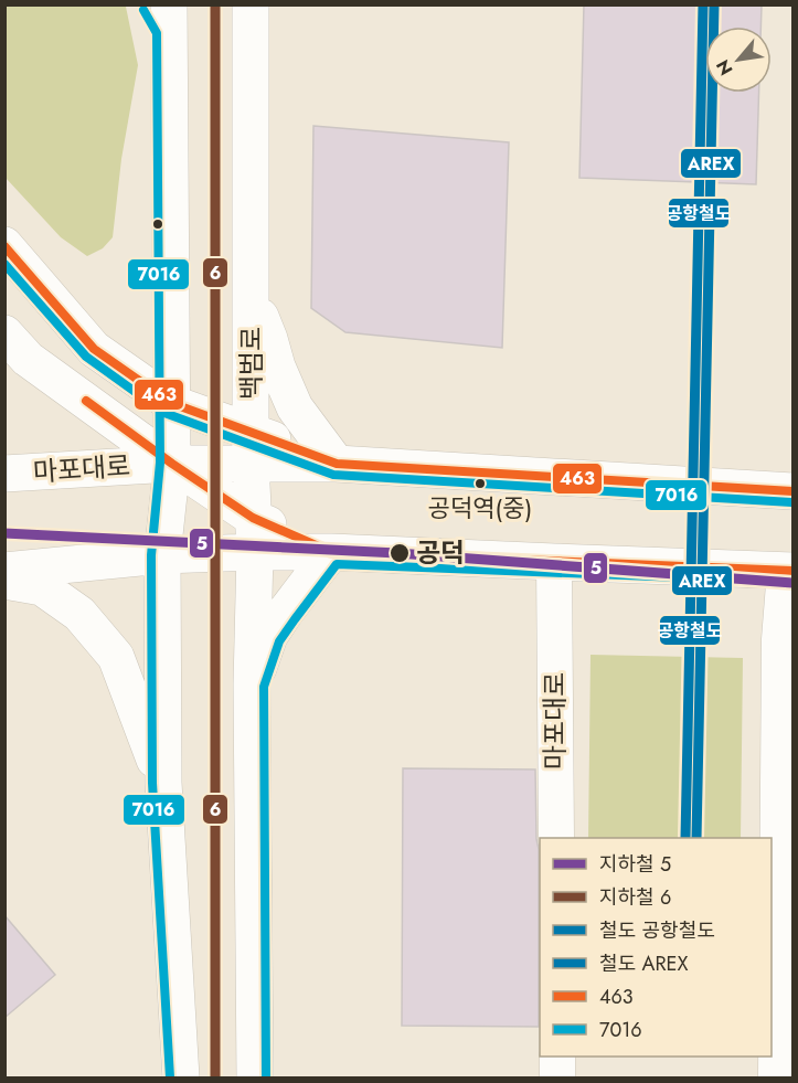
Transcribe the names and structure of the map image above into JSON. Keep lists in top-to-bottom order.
{
  "streets": {
    "main road": ["백범로", "마포대로"]
  },
  "crossings": [
    ["백범로", "마포대로"]
  ],
  "places": ["공덕역(중)", "공덕"],
  "lines": [
    "metro line 6",
    "rail line 공항철도",
    "rail line AREX",
    "transit line 7016",
    "transit line 463",
    "metro line 5"
  ],
  "legend": [
    "지하철 5",
    "지하철 6",
    "철도 공항철도",
    "철도 AREX",
    "463",
    "7016"
  ],
  "north": "bottom left"
}
